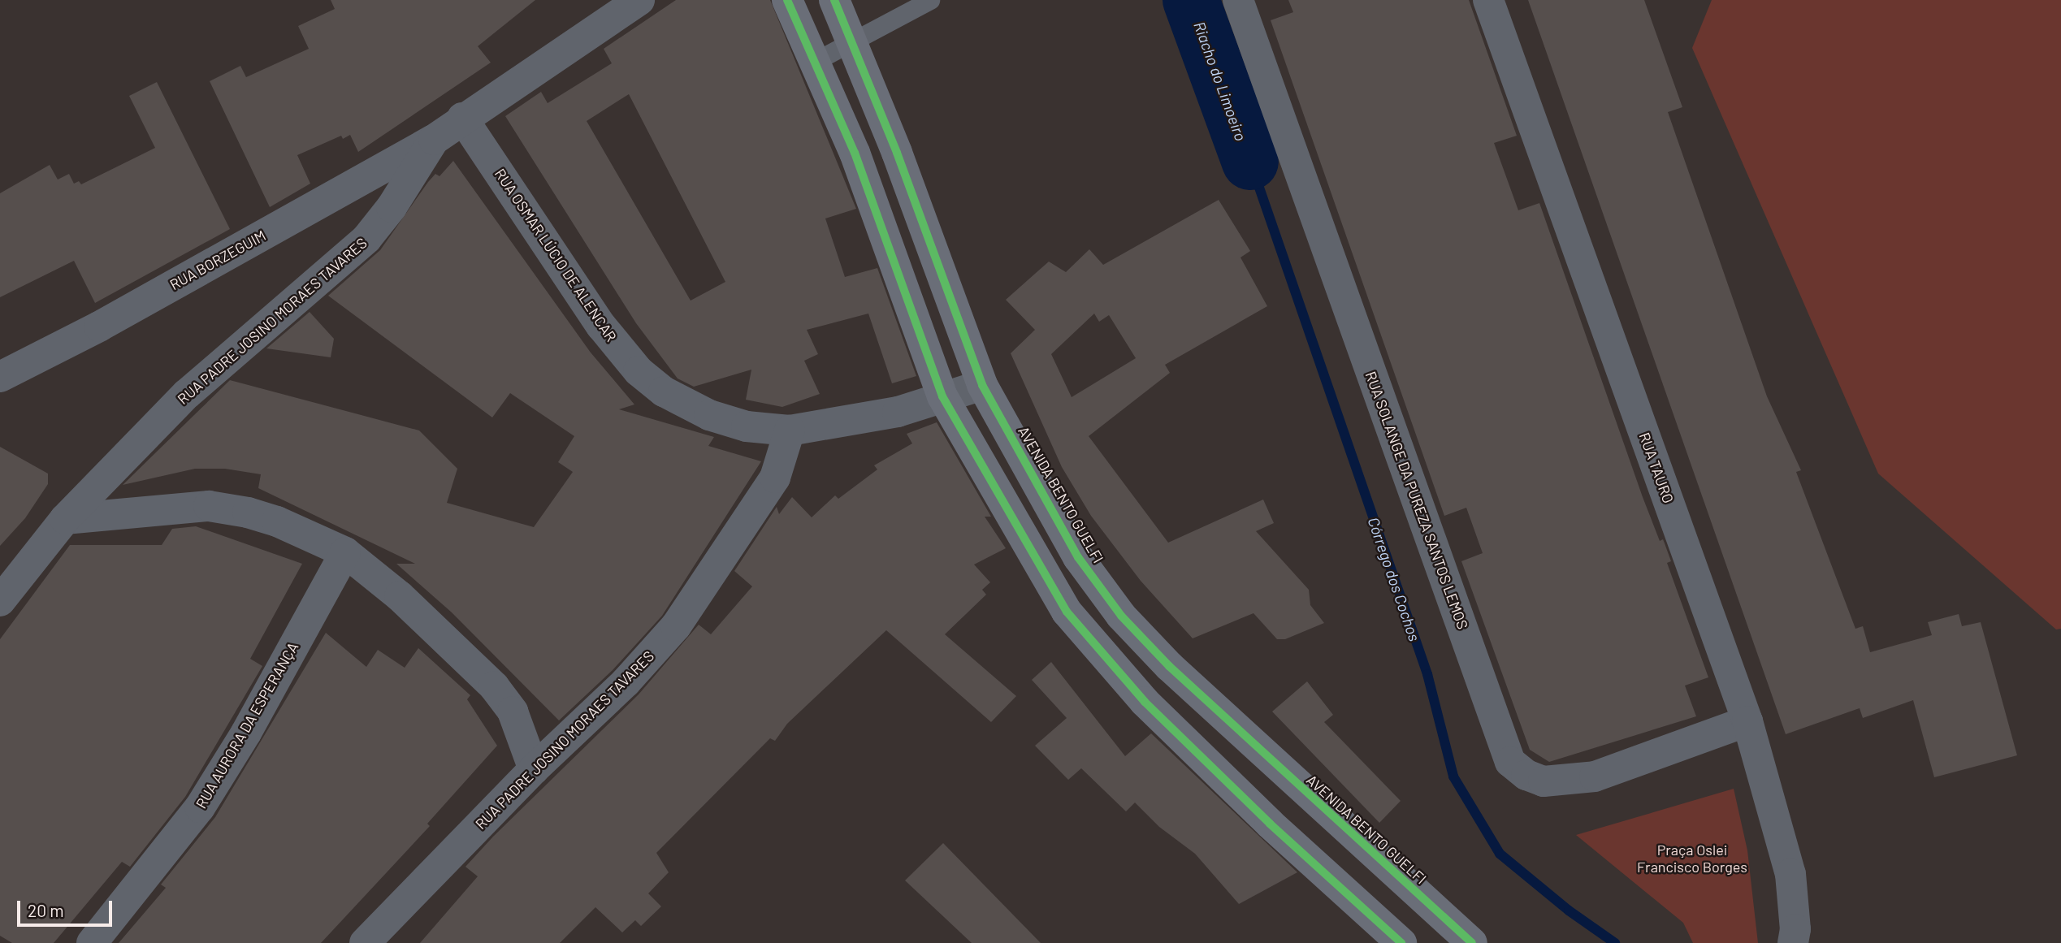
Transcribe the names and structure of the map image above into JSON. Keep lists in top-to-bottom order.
{
  "streets": {
    "main road": ["AVENIDA BENTO GUELFI"],
    "street": [
      "RUA OSMAR LÚCIO DE ALENCAR",
      "RUA BORZEGUIM",
      "RUA PADRE JOSINO MORAES TAVARES",
      "RUA TAURO",
      "RUA SOLANGE DA PUREZA SANTOS LEMOS",
      "RUA AURORA DA ESPERANÇA"
    ]
  },
  "crossings": [
    ["RUA OSMAR LÚCIO DE ALENCAR", "RUA PADRE JOSINO MORAES TAVARES"],
    ["RUA OSMAR LÚCIO DE ALENCAR", "AVENIDA BENTO GUELFI"],
    ["RUA BORZEGUIM", "RUA PADRE JOSINO MORAES TAVARES"],
    ["RUA TAURO", "RUA SOLANGE DA PUREZA SANTOS LEMOS"]
  ],
  "water": ["Riacho do Limoeiro", "Córrego dos Cochos"],
  "parks": ["Praça Oslei Francisco Borges"],
  "scale_bar": "20 m"
}
